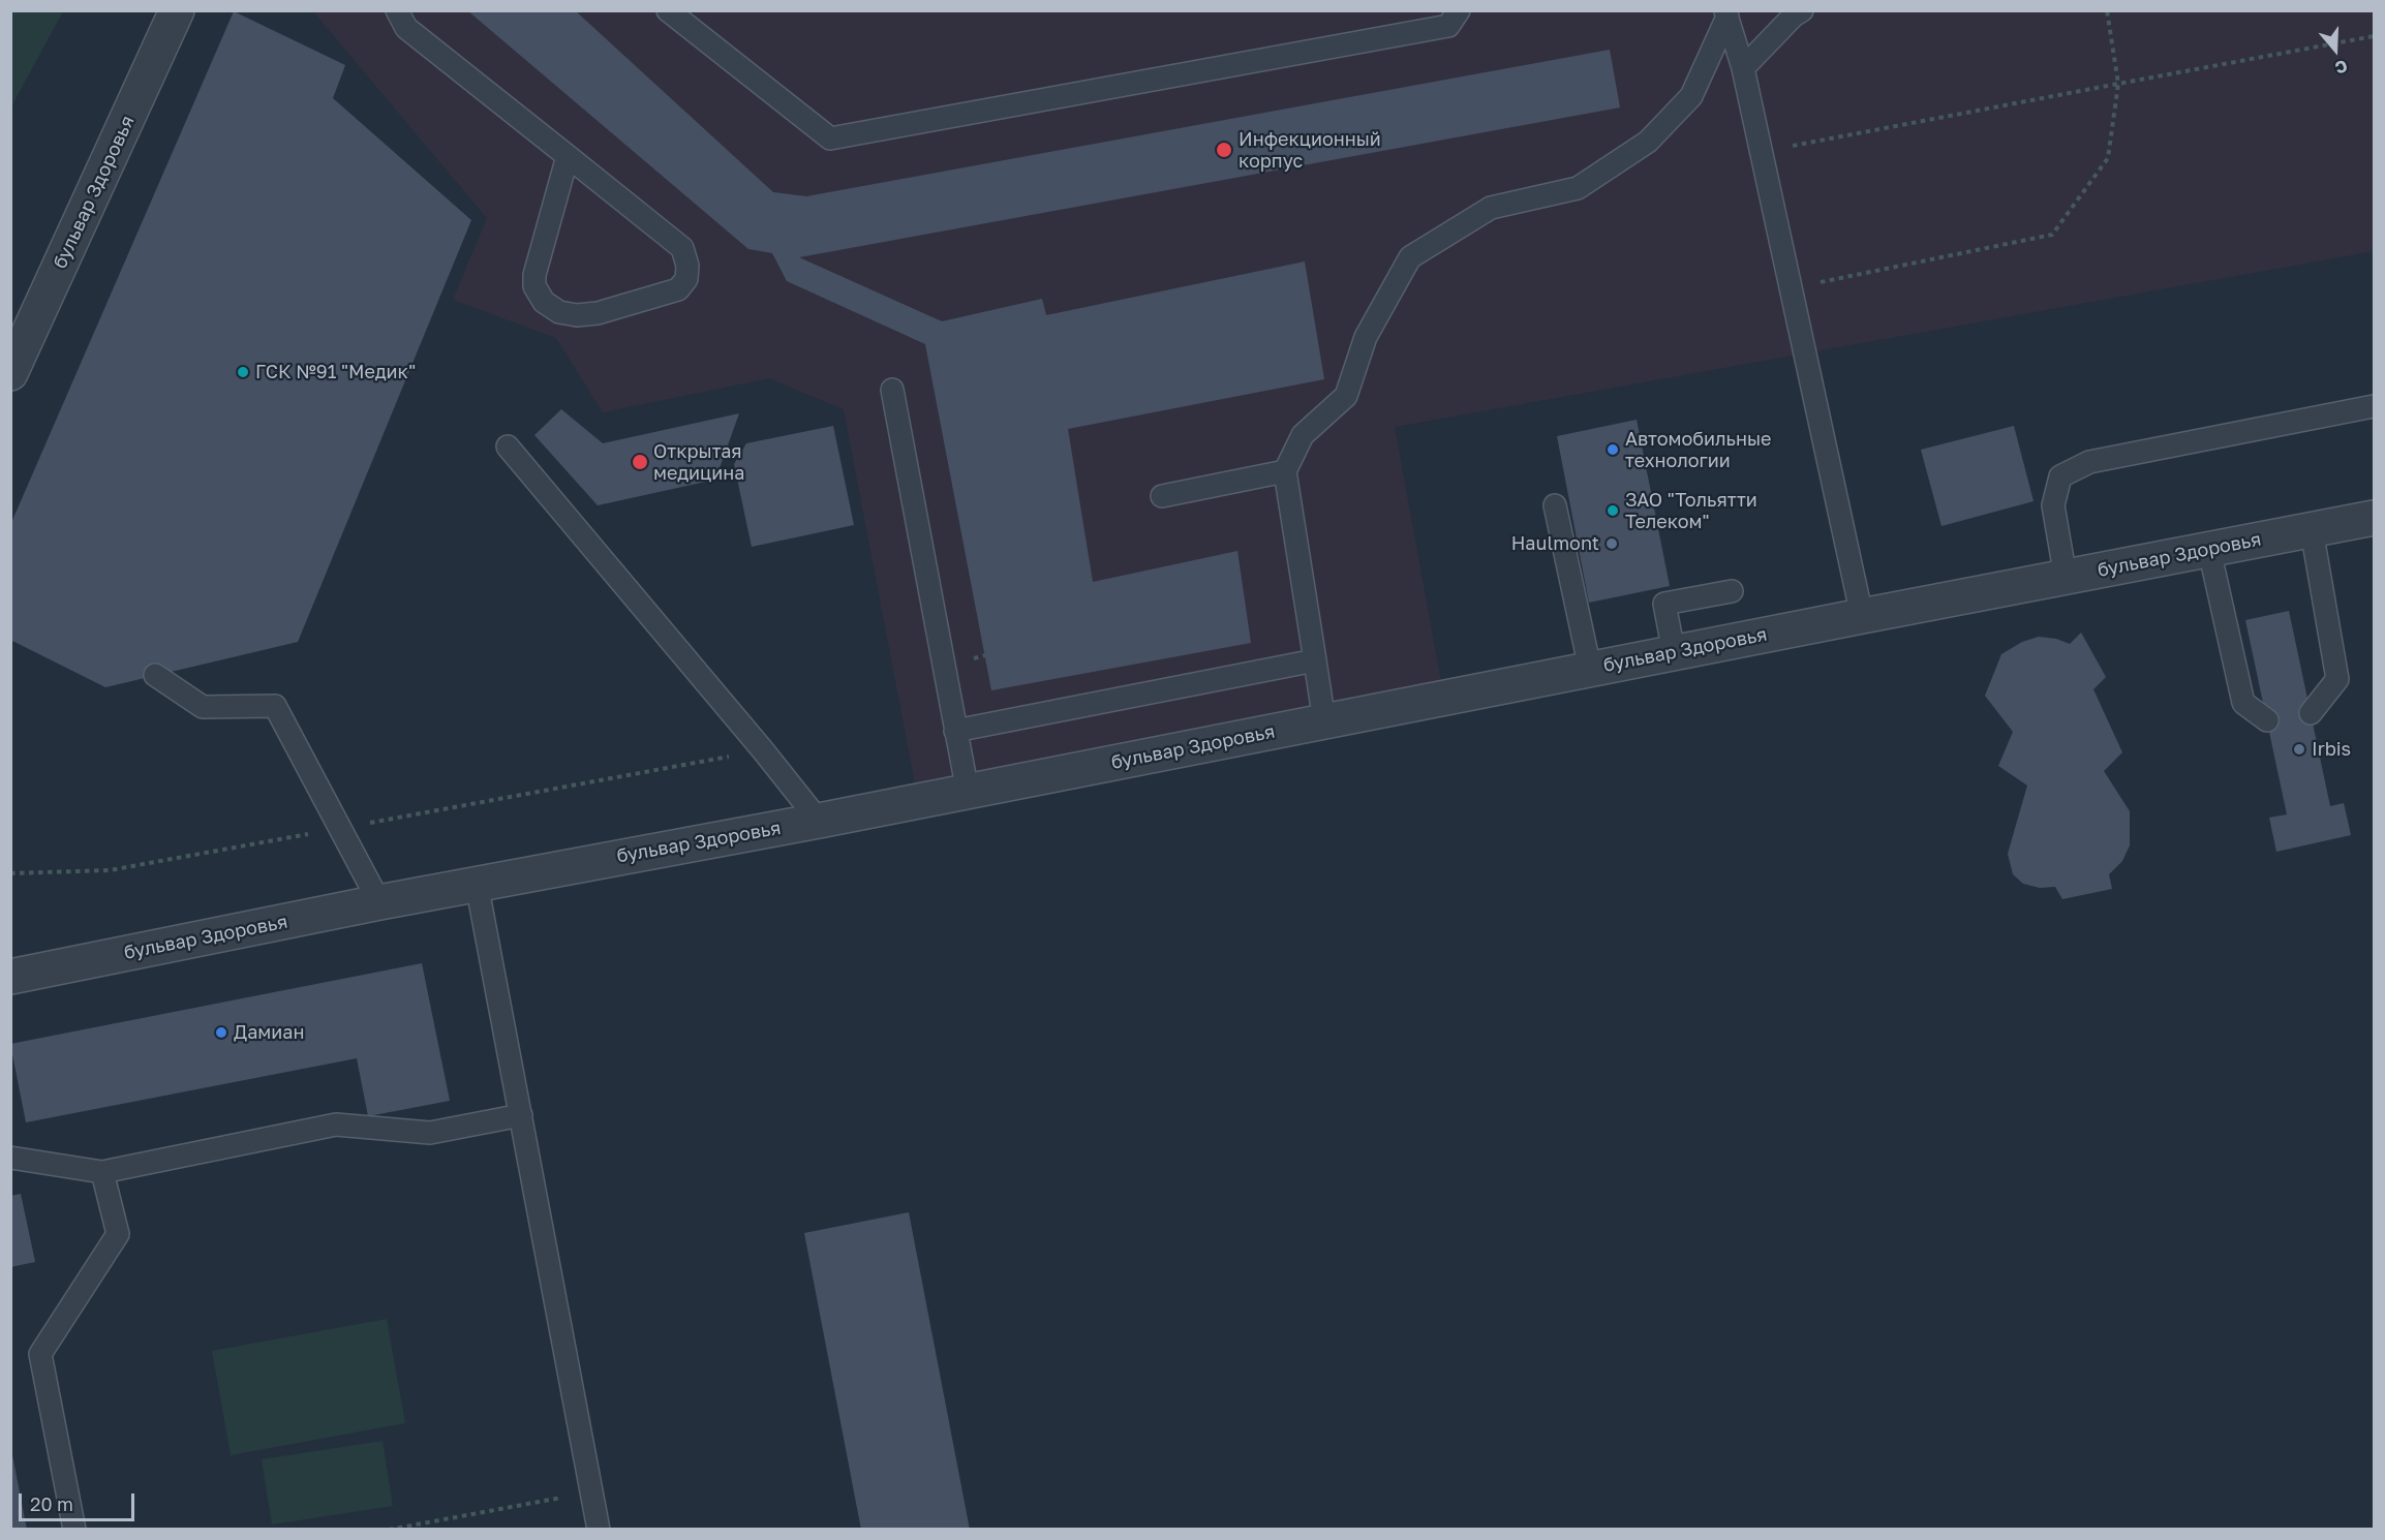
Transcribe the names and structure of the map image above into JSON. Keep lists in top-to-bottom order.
{
  "streets": {
    "street": ["бульвар Здоровья"]
  },
  "places": [
    "Инфекционный корпус",
    "ГСК №91 \"Медик\"",
    "Автомобильные технологии",
    "Открытая медицина",
    "ЗАО \"Тольятти Телеком\"",
    "Haulmont",
    "Irbis",
    "Дамиан"
  ],
  "scale_bar": "20 m",
  "north": "bottom"
}
